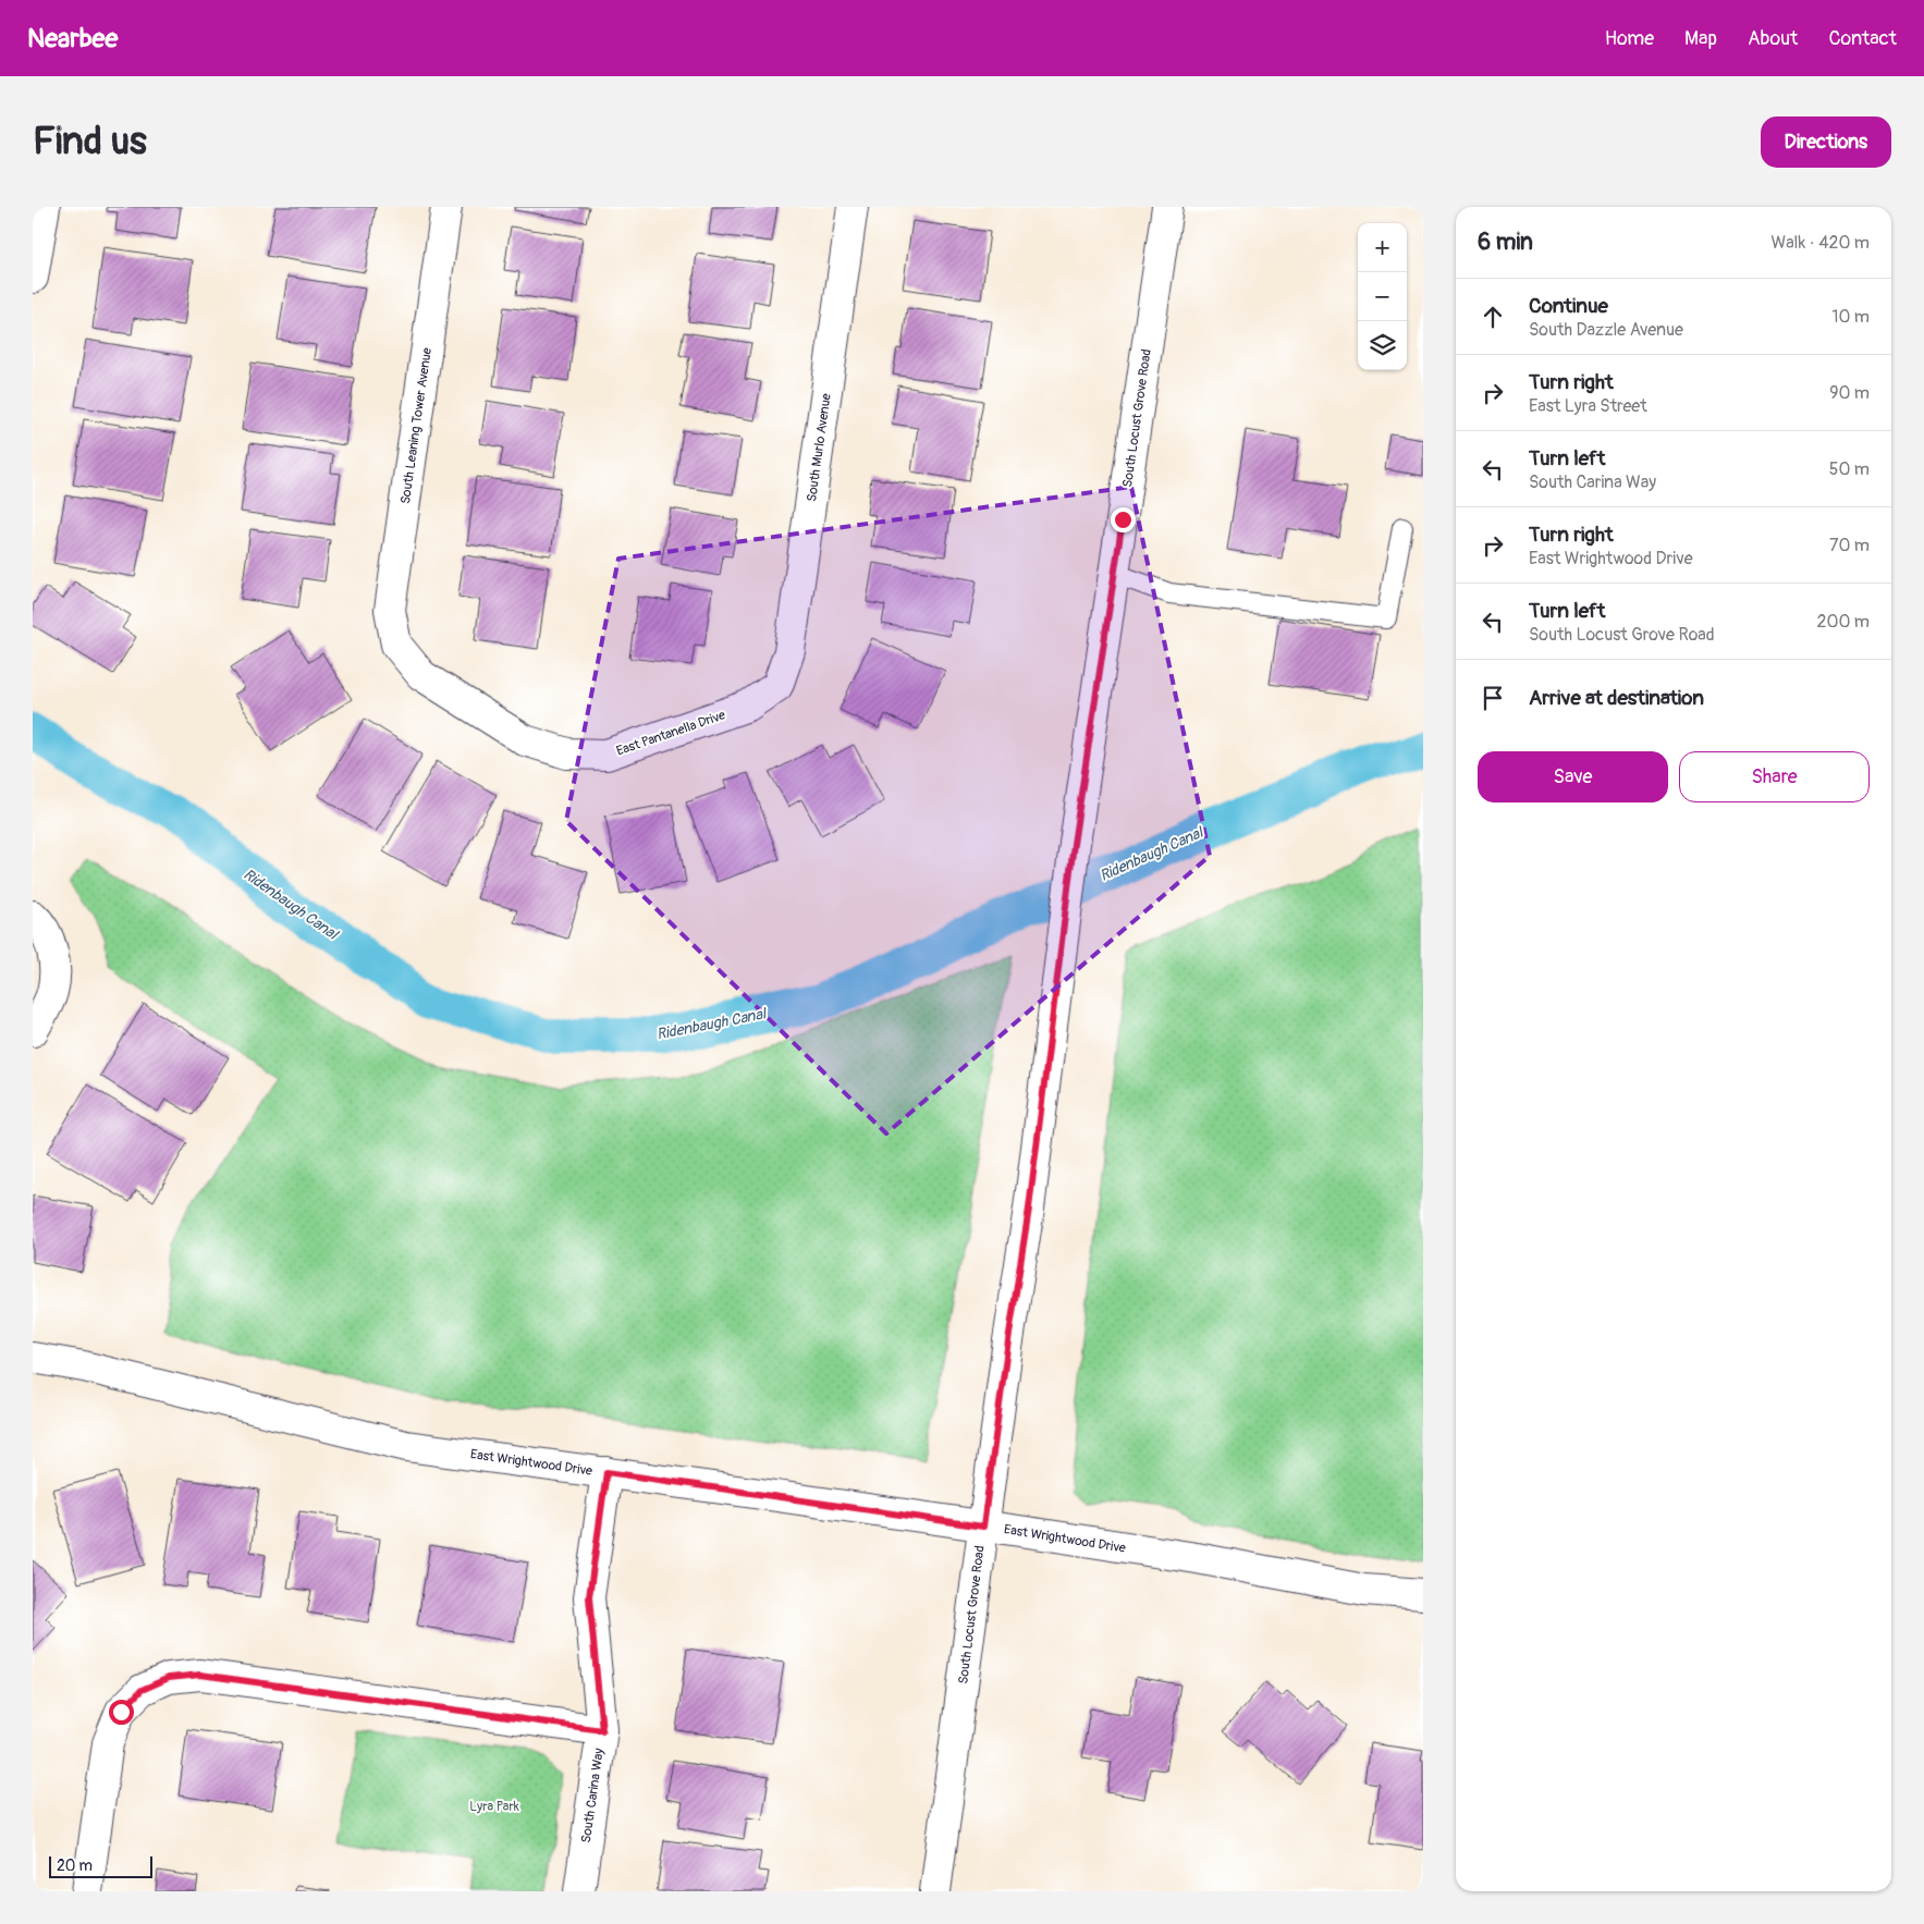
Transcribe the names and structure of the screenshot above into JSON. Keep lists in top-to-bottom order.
{
  "streets": {
    "street": [
      "South Locust Grove Road",
      "South Leaning Tower Avenue",
      "South Murlo Avenue",
      "East Pantanella Drive",
      "East Wrightwood Drive",
      "South Carina Way"
    ]
  },
  "crossings": [
    ["South Locust Grove Road", "East Wrightwood Drive"],
    ["South Leaning Tower Avenue", "East Pantanella Drive"],
    ["South Murlo Avenue", "East Pantanella Drive"],
    ["East Wrightwood Drive", "South Carina Way"]
  ],
  "water": ["Ridenbaugh Canal"],
  "parks": ["Lyra Park"],
  "scale_bar": "20 m",
  "page": {
    "header": "Nearbee",
    "nav": [
      "Home",
      "Map",
      "About",
      "Contact"
    ],
    "buttons": [
      "Directions",
      ["Save", "Share"]
    ],
    "title": "Find us",
    "heading": ["6 min", "Walk · 420 m"],
    "map_buttons": ["+", "−"],
    "list": [
      ["Continue", "South Dazzle Avenue", "10 m"],
      ["Turn right", "East Lyra Street", "90 m"],
      ["Turn left", "South Carina Way", "50 m"],
      ["Turn right", "East Wrightwood Drive", "70 m"],
      ["Turn left", "South Locust Grove Road", "200 m"],
      "Arrive at destination"
    ],
    "scale": "20 m"
  }
}
